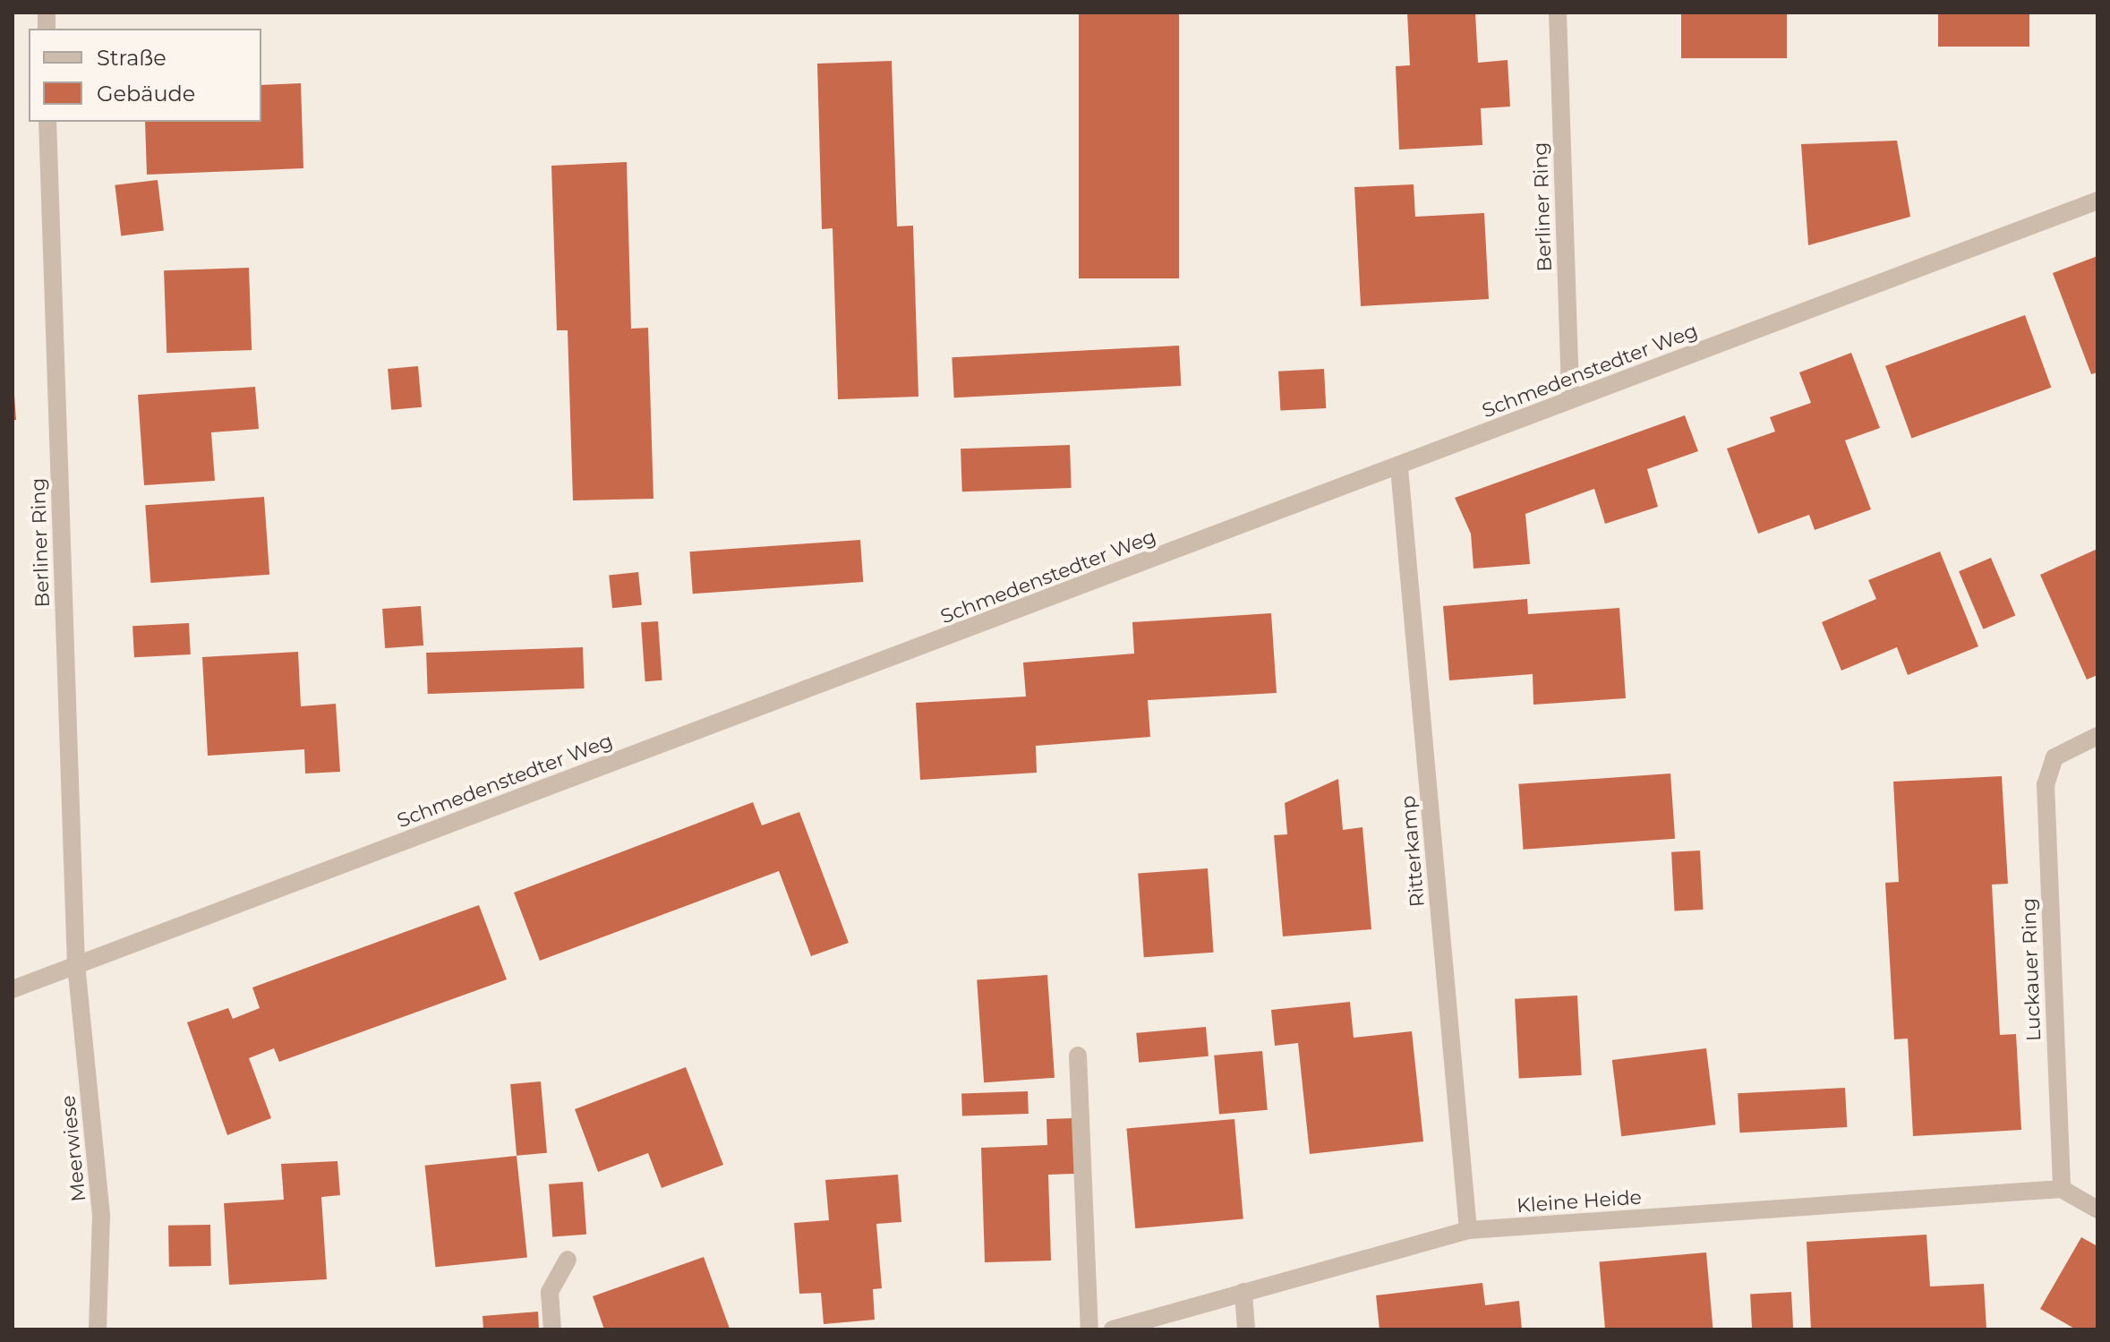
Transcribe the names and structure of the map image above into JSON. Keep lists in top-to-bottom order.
{
  "streets": {
    "street": [
      "Berliner Ring",
      "Schmedenstedter Weg",
      "Ritterkamp",
      "Luckauer Ring",
      "Meerwiese",
      "Kleine Heide"
    ]
  },
  "crossings": [
    ["Berliner Ring", "Schmedenstedter Weg"],
    ["Berliner Ring", "Meerwiese"],
    ["Schmedenstedter Weg", "Ritterkamp"],
    ["Schmedenstedter Weg", "Meerwiese"],
    ["Ritterkamp", "Kleine Heide"],
    ["Luckauer Ring", "Kleine Heide"]
  ],
  "legend": ["Straße", "Gebäude"]
}
